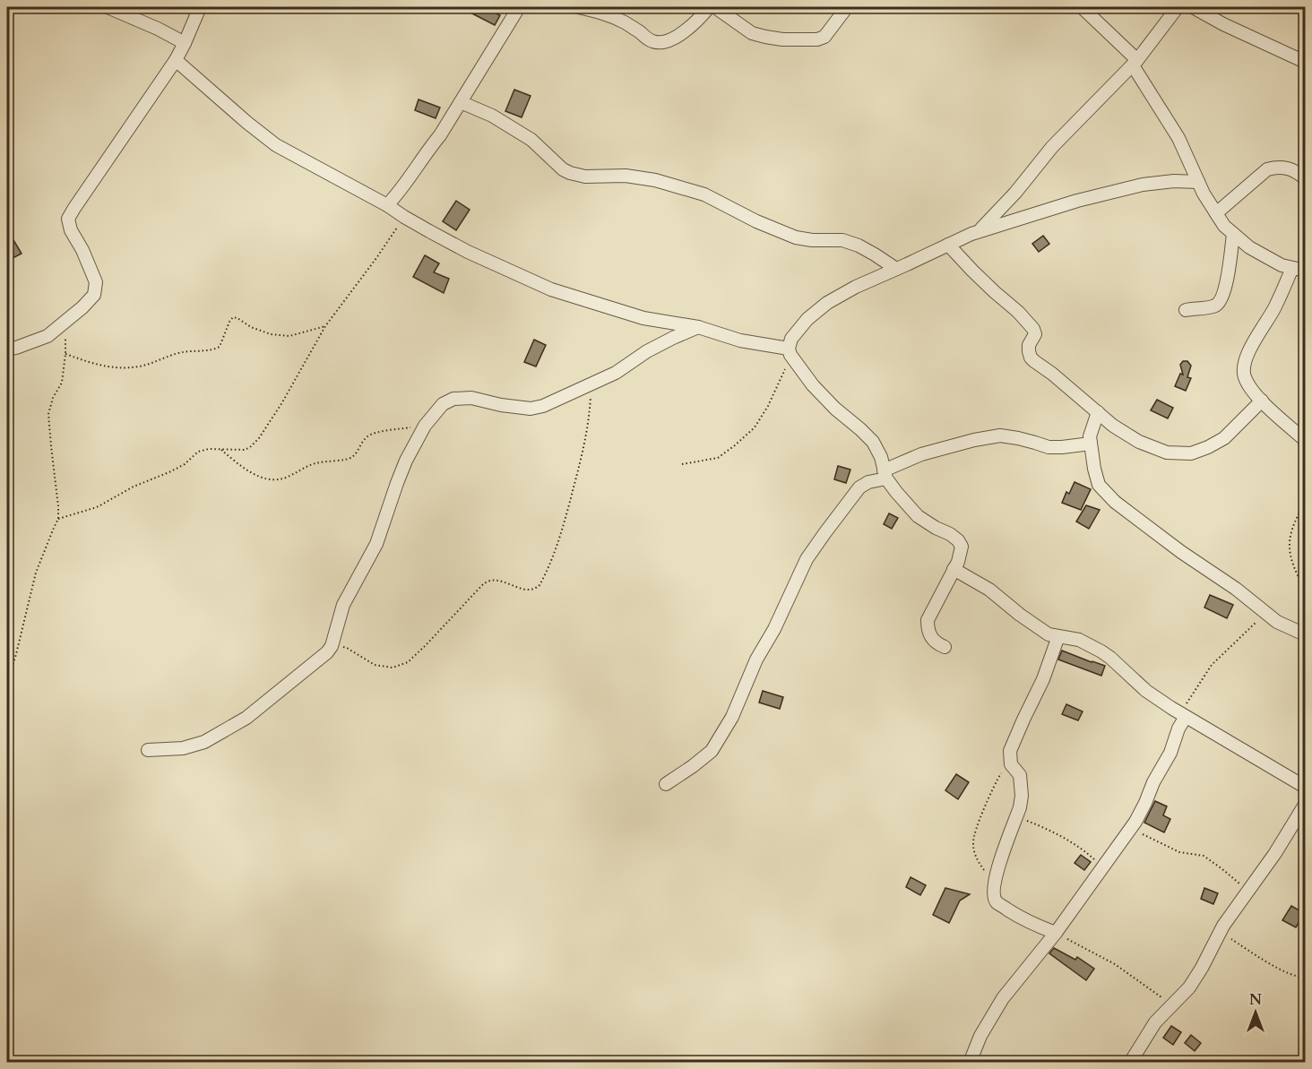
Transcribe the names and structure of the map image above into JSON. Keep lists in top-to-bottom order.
{
  "north": "top"
}
